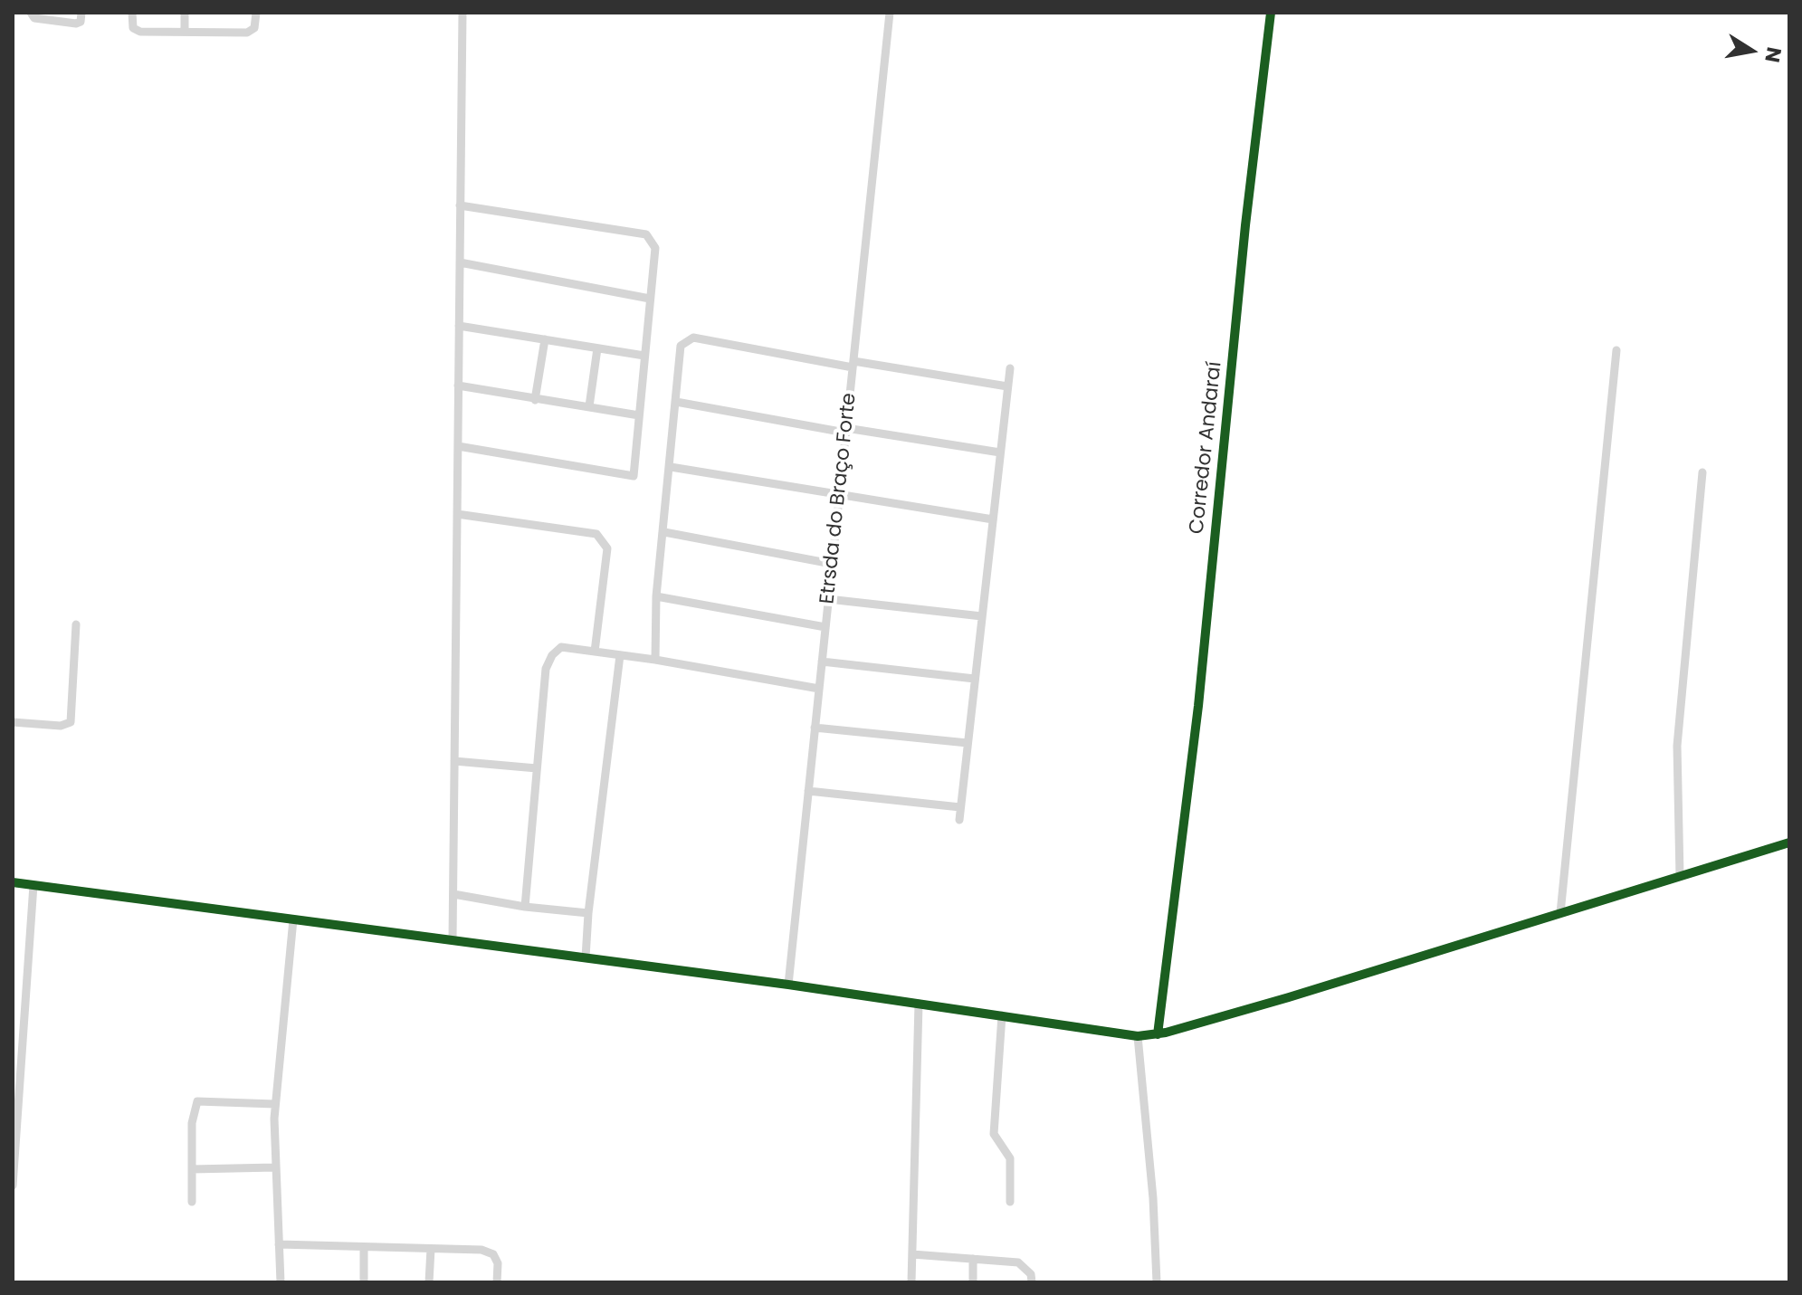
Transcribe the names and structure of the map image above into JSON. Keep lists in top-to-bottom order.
{
  "streets": {
    "street": ["Corredor Andaraí", "Etrsda do Braço Forte"]
  },
  "north": "right"
}
